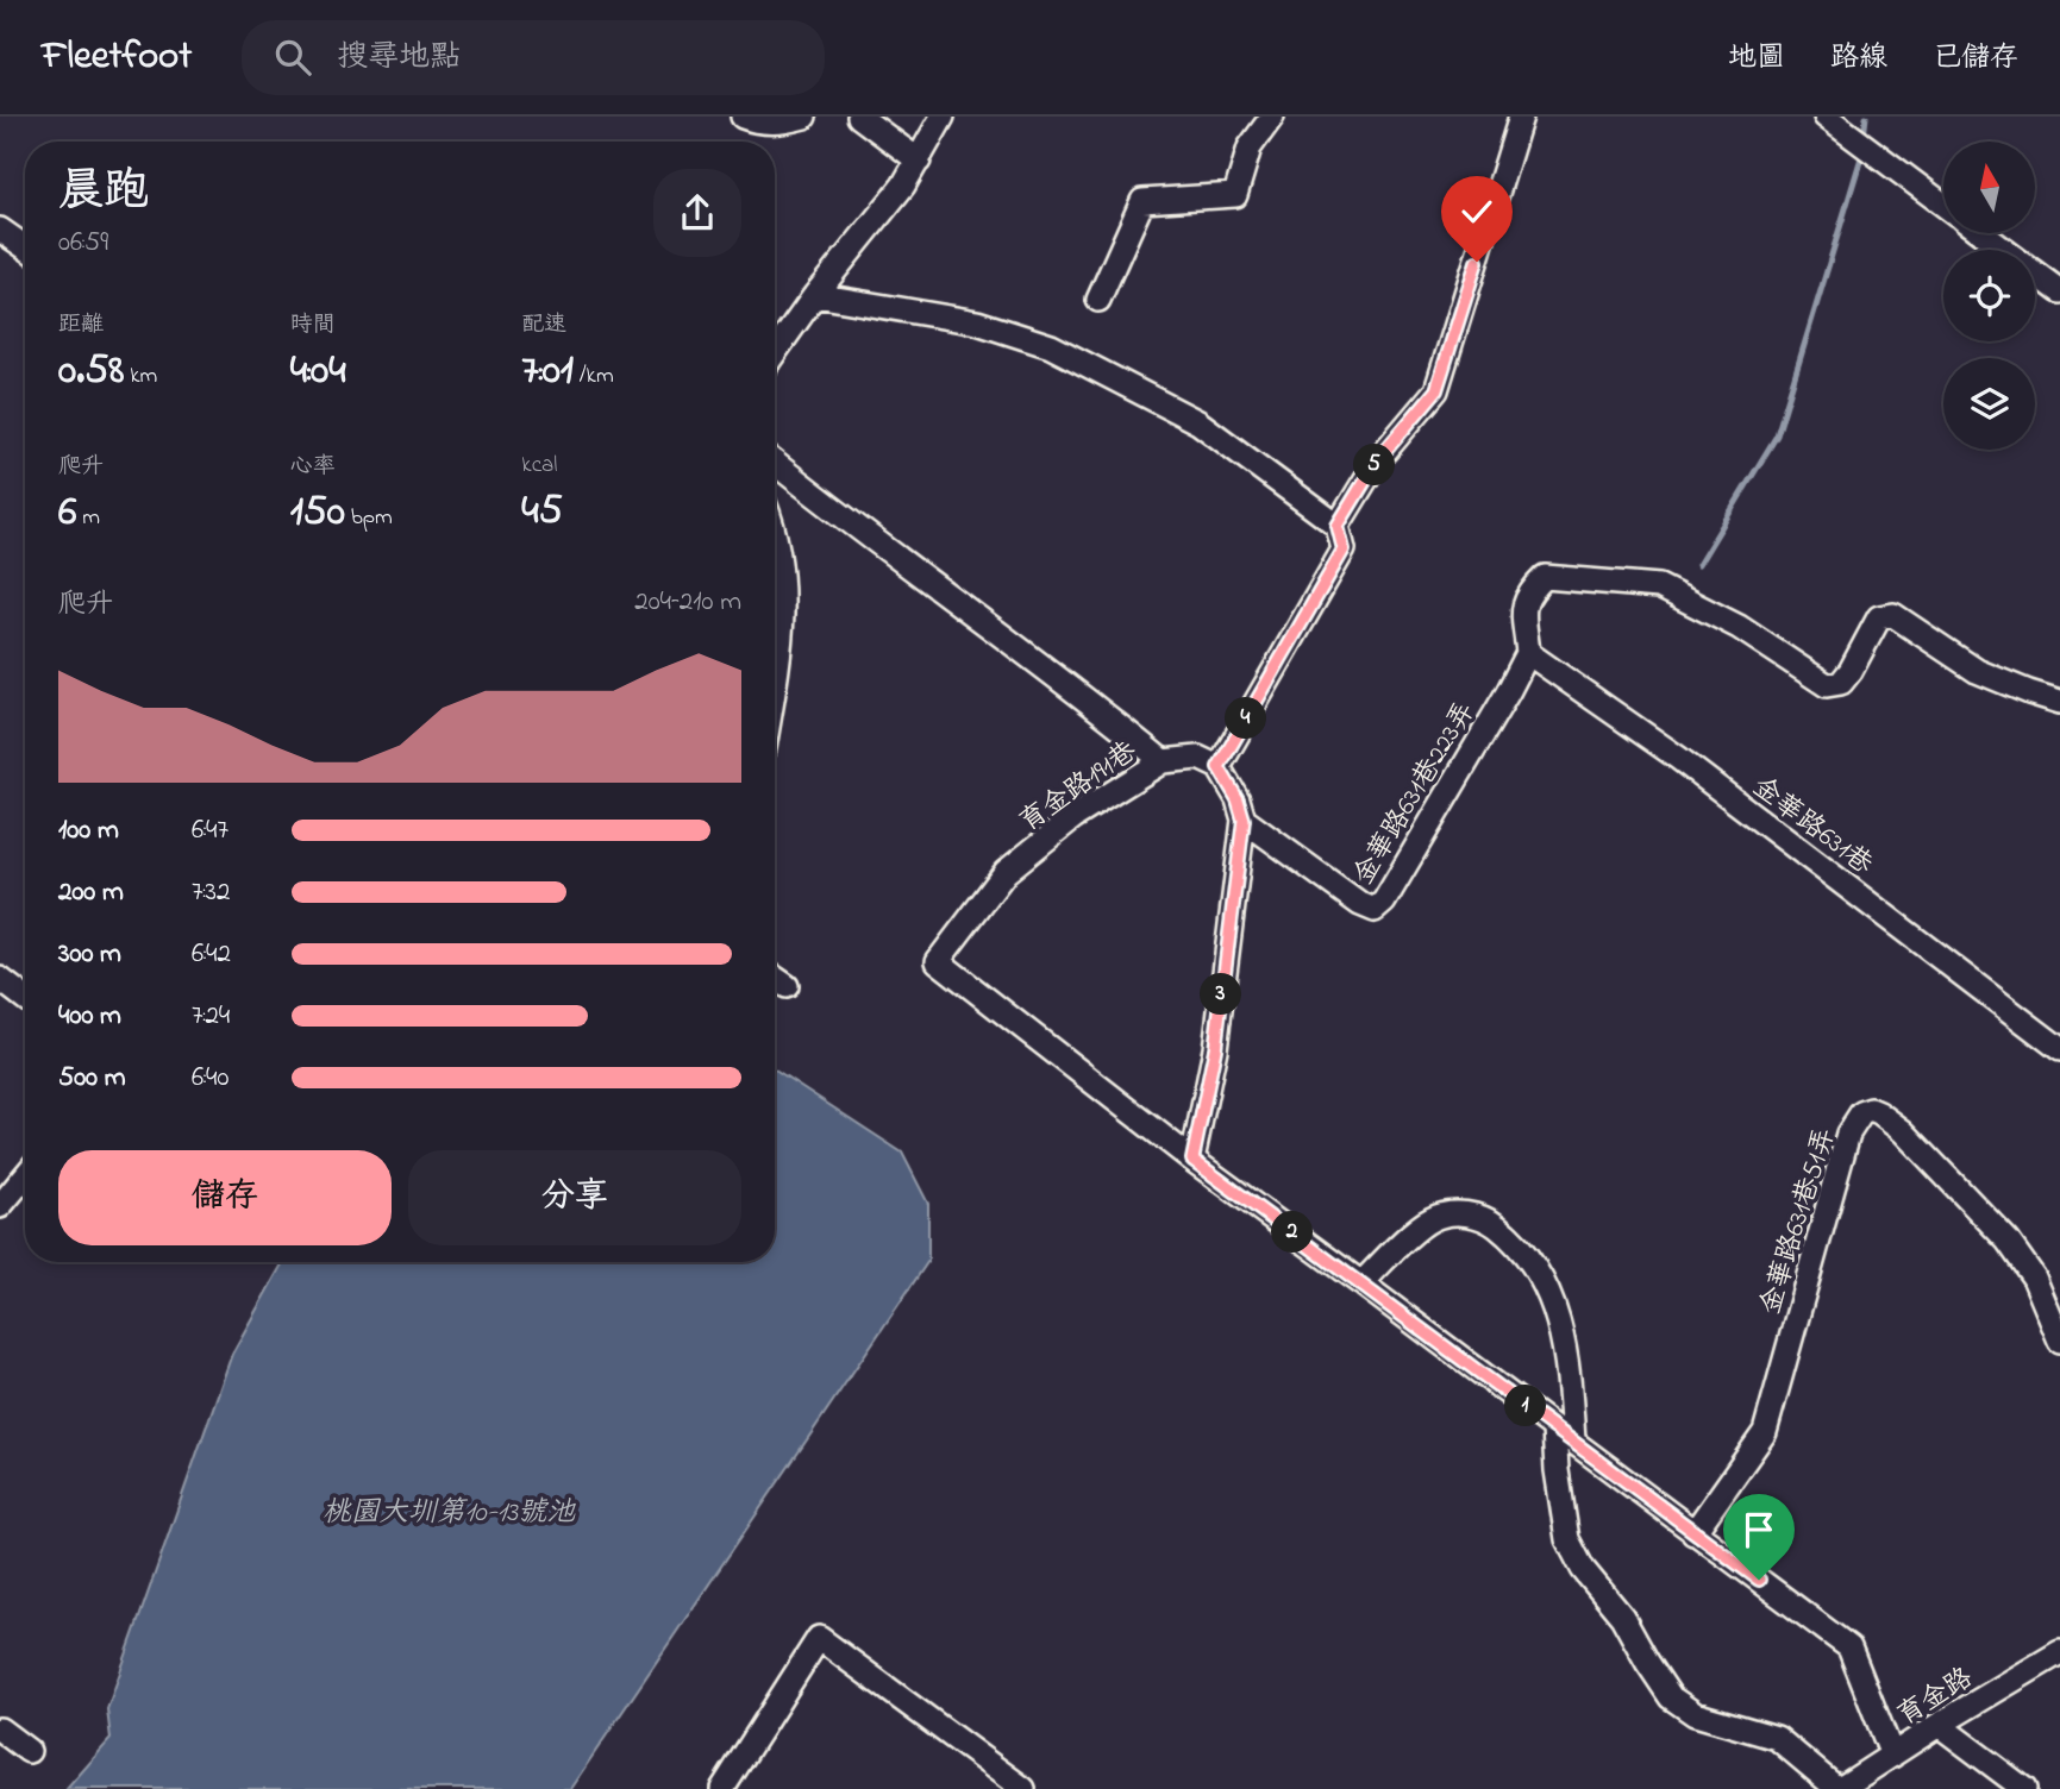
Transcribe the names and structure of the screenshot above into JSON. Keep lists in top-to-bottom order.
{
  "streets": {
    "street": [
      "育金路191巷",
      "金華路631巷223弄",
      "金華路631巷",
      "金華路631巷51弄",
      "育金路"
    ]
  },
  "crossings": [
    ["金華路631巷223弄", "金華路631巷"]
  ],
  "water": ["桃園大圳第10-13號池"],
  "north": "top",
  "page": {
    "header": "Fleetfoot",
    "search": "搜尋地點",
    "nav": ["地圖", "路線", "已儲存"],
    "heading": ["晨跑", "06:59"],
    "stats": [
      ["距離", "0.58 km"],
      ["時間", "4:04"],
      ["配速", "7:01 /km"],
      ["爬升", "6 m"],
      ["心率", "150 bpm"],
      ["kcal", "45"]
    ],
    "pins": [
      "5",
      "4",
      "3",
      "2",
      "1"
    ],
    "chart": ["爬升", "204–210 m"],
    "list": [
      {
        "name": "100 m",
        "note": "6:47"
      },
      {
        "name": "200 m",
        "note": "7:32"
      },
      {
        "name": "300 m",
        "note": "6:42"
      },
      {
        "name": "400 m",
        "note": "7:24"
      },
      {
        "name": "500 m",
        "note": "6:40"
      }
    ],
    "buttons": ["儲存", "分享"]
  }
}
